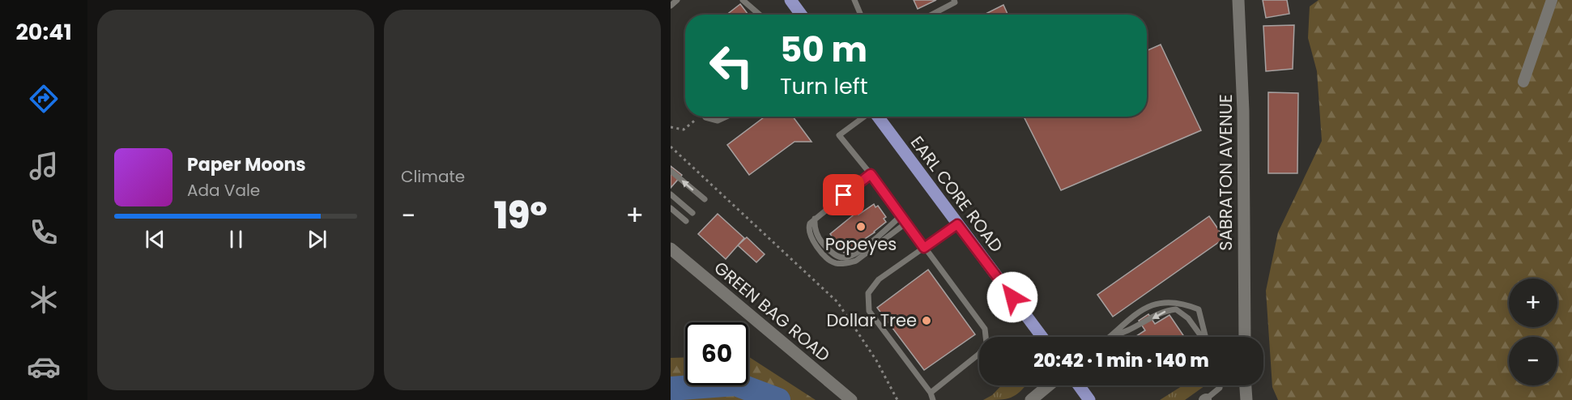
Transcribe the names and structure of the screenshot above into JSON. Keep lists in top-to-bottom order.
{
  "streets": {
    "main road": ["EARL CORE ROAD"],
    "street": ["SABRATON AVENUE", "GREEN BAG ROAD"]
  },
  "places": ["Popeyes", "Dollar Tree"],
  "page": {
    "tabs": "20:41",
    "tile": "Climate",
    "turn": ["50 m", "Turn left"],
    "song": ["Paper Moons", "Ada Vale"],
    "heat": ["−", "19°", "+"],
    "map_buttons": ["+", "−"],
    "limit": "60",
    "trip": "20:42 · 1 min · 140 m"
  }
}
